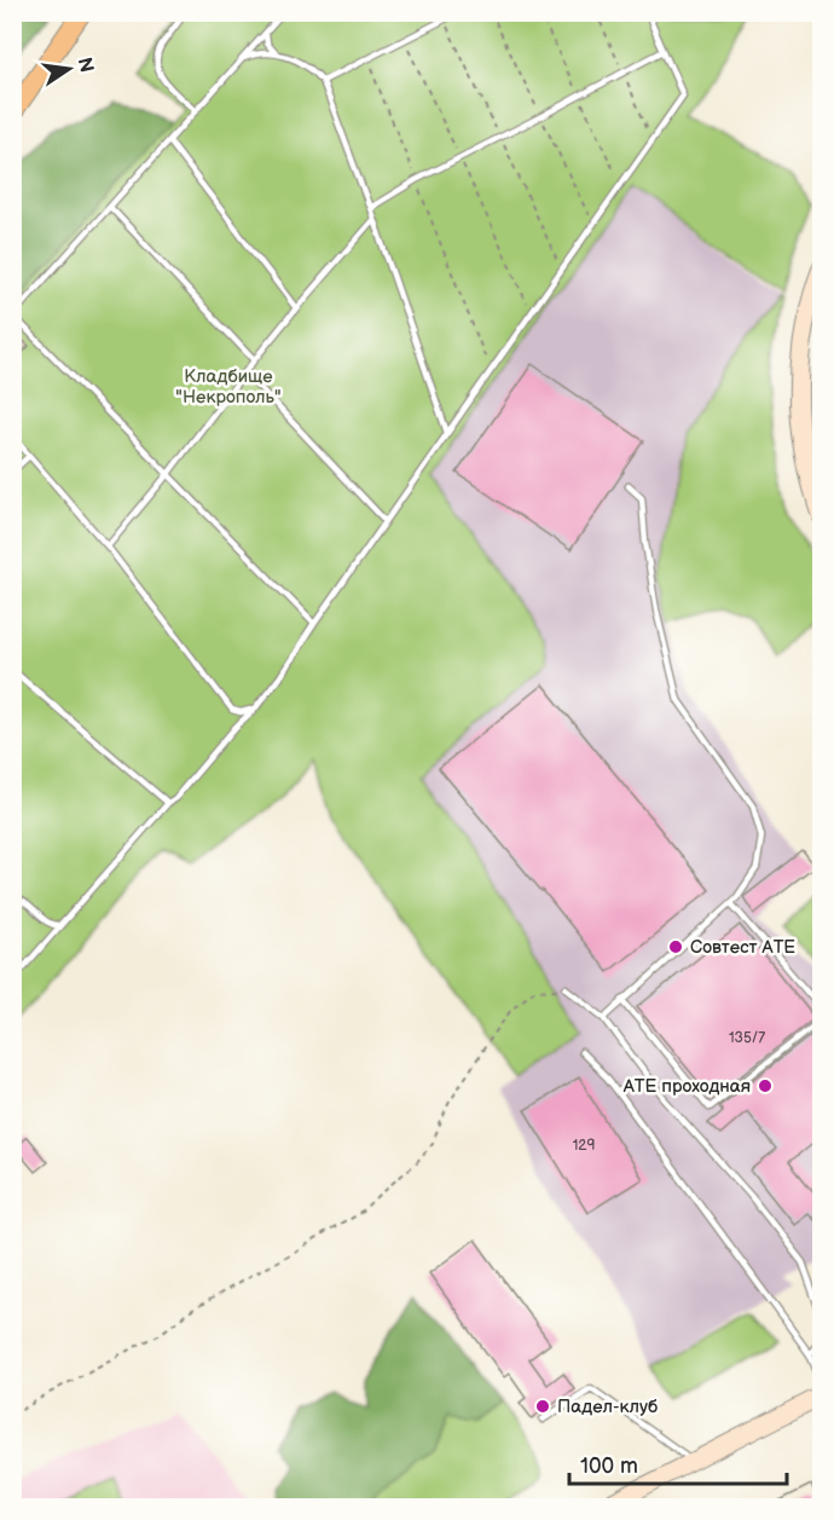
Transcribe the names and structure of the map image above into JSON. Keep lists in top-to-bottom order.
{
  "parks": ["Кладбище \"Некрополь\""],
  "places": ["Совтест АТЕ", "АТЕ проходная", "Падел-клуб"],
  "house_numbers": ["135/7", "129"],
  "scale_bar": "100 m",
  "north": "right"
}
